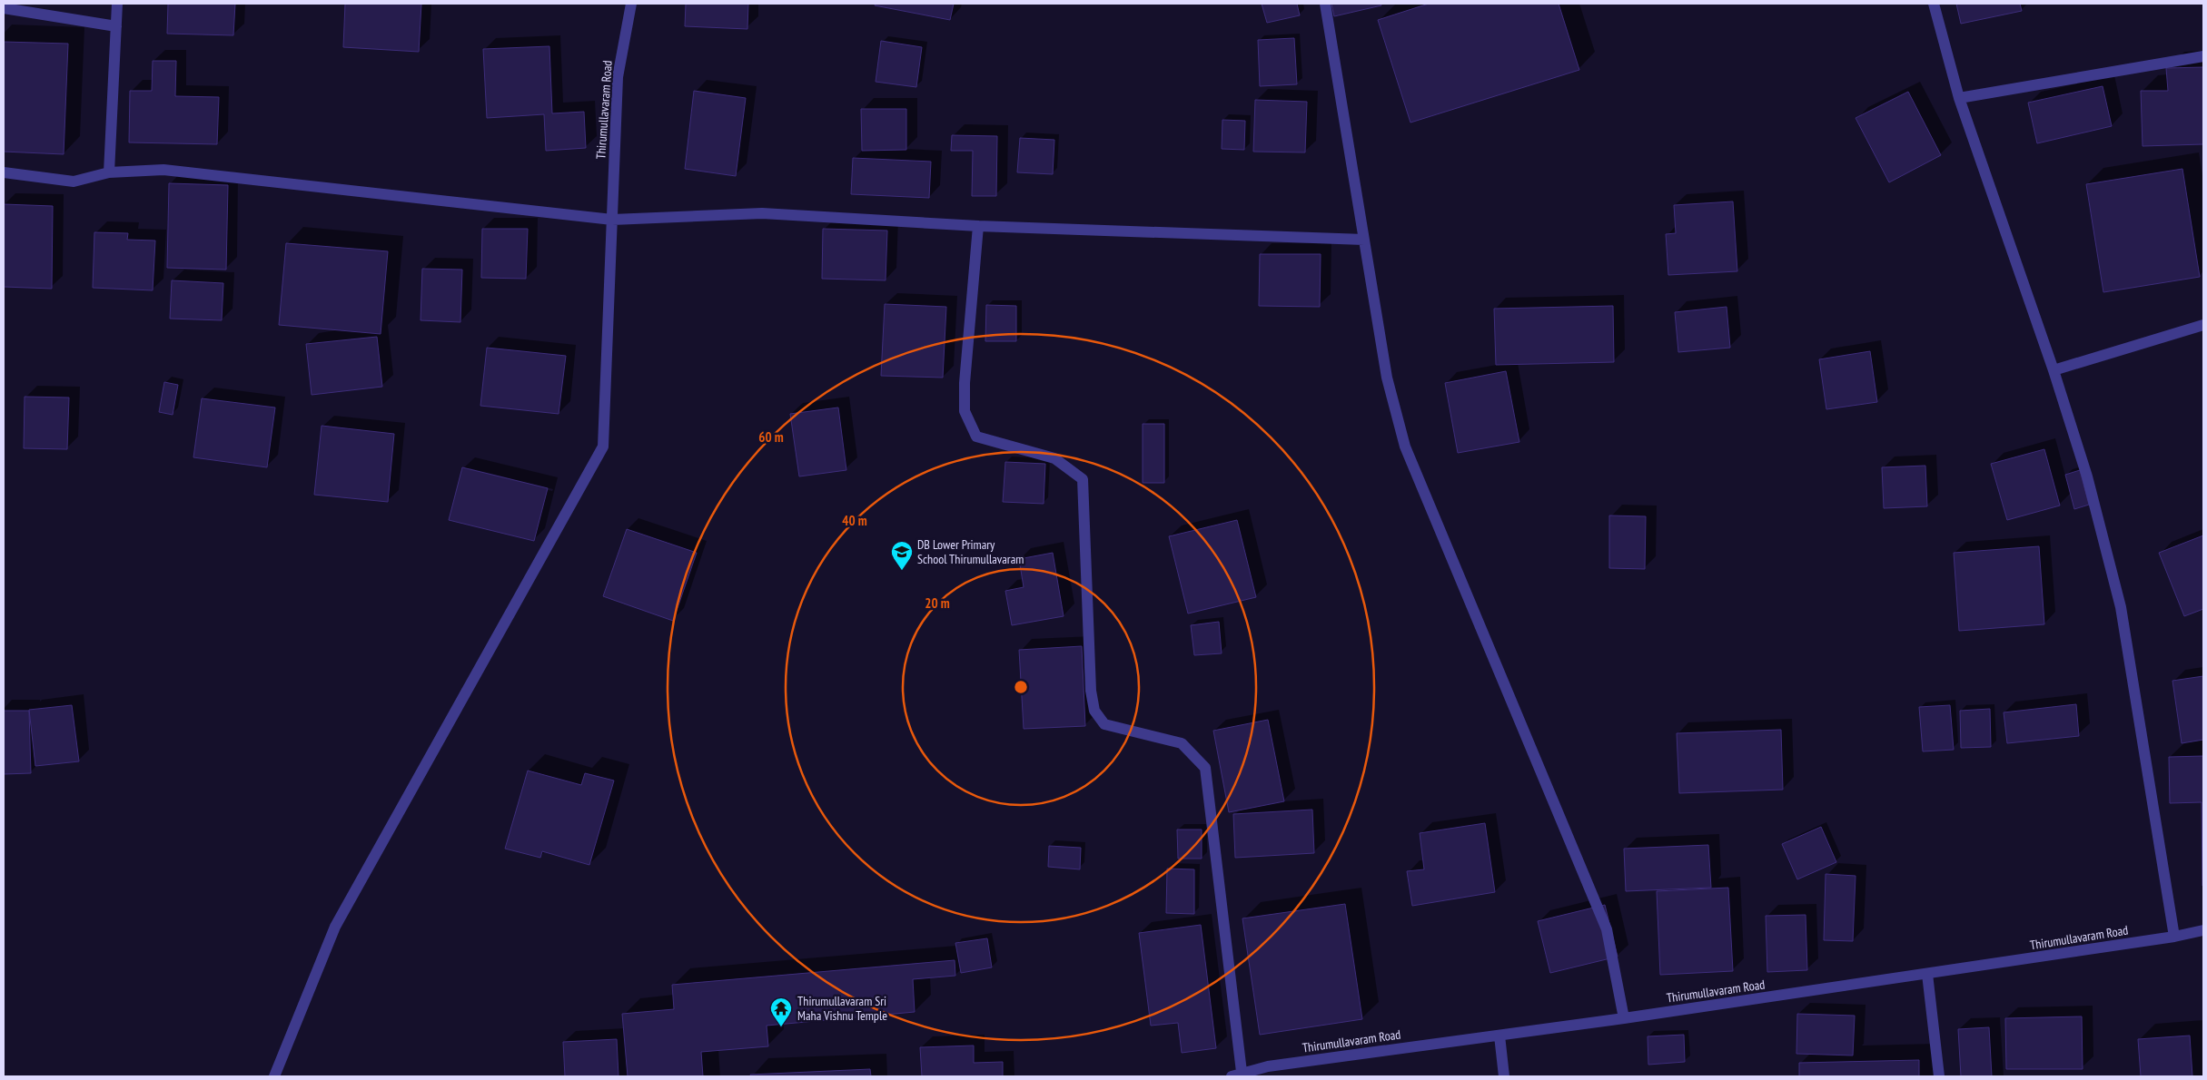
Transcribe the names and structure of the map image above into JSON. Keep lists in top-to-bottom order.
{
  "streets": {
    "street": ["Thirumullavaram Road"]
  },
  "places": {
    "school or university": ["DB Lower Primary School Thirumullavaram"],
    "temple": ["Thirumullavaram Sri Maha Vishnu Temple"]
  },
  "rings": ["60 m", "40 m", "20 m"]
}
